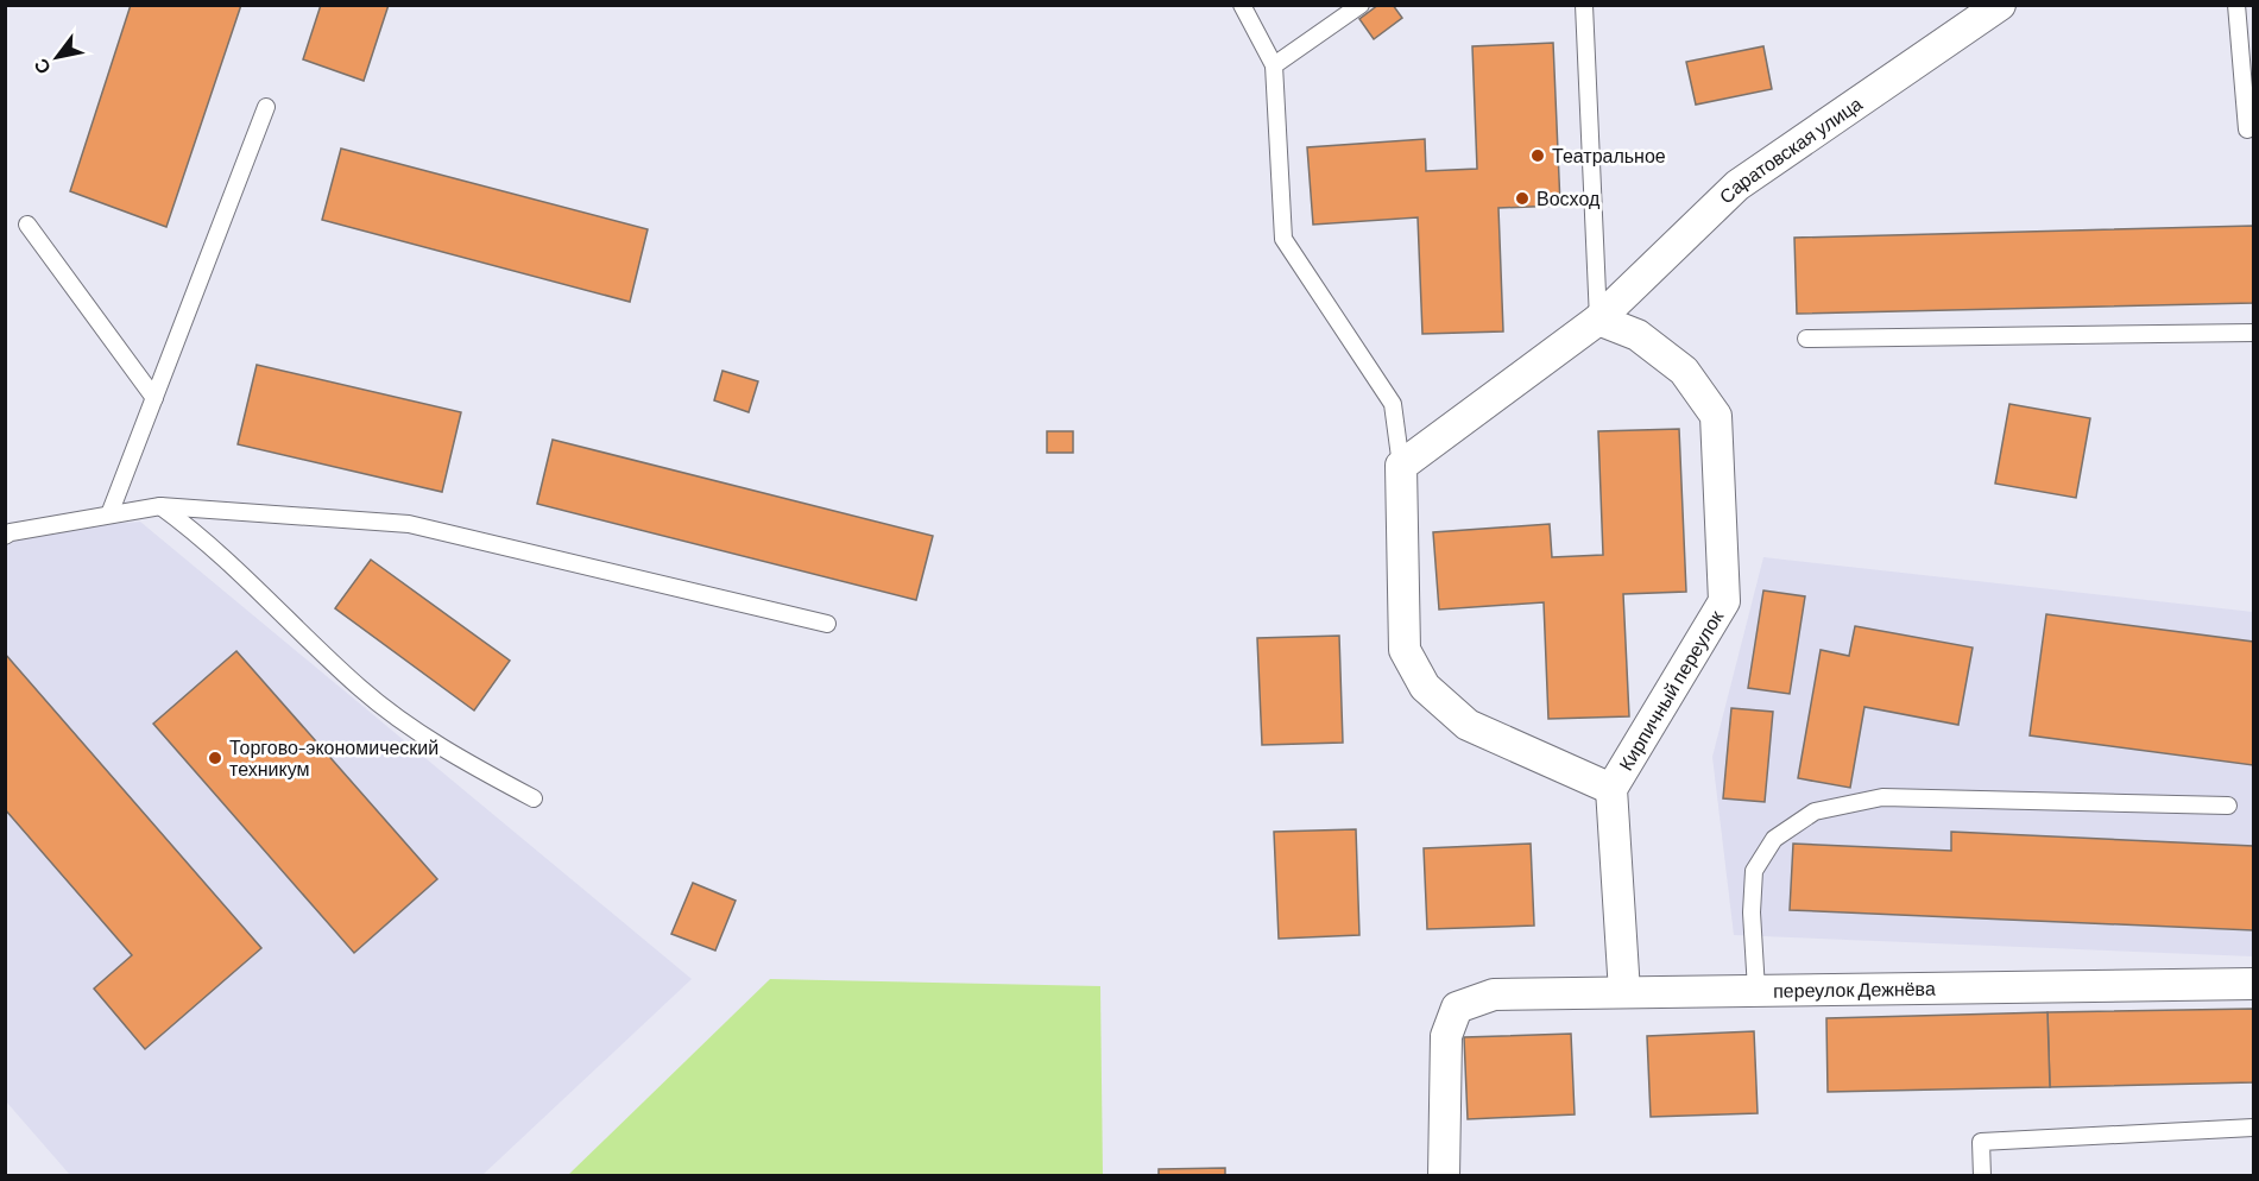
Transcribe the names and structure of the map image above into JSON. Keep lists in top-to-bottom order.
{
  "streets": {
    "street": ["Саратовская улица", "Кирпичный переулок", "переулок Дежнёва"]
  },
  "crossings": [
    ["Саратовская улица", "Кирпичный переулок"],
    ["Кирпичный переулок", "переулок Дежнёва"]
  ],
  "places": ["Театральное", "Восход", "Торгово-экономический техникум"],
  "north": "bottom left"
}
